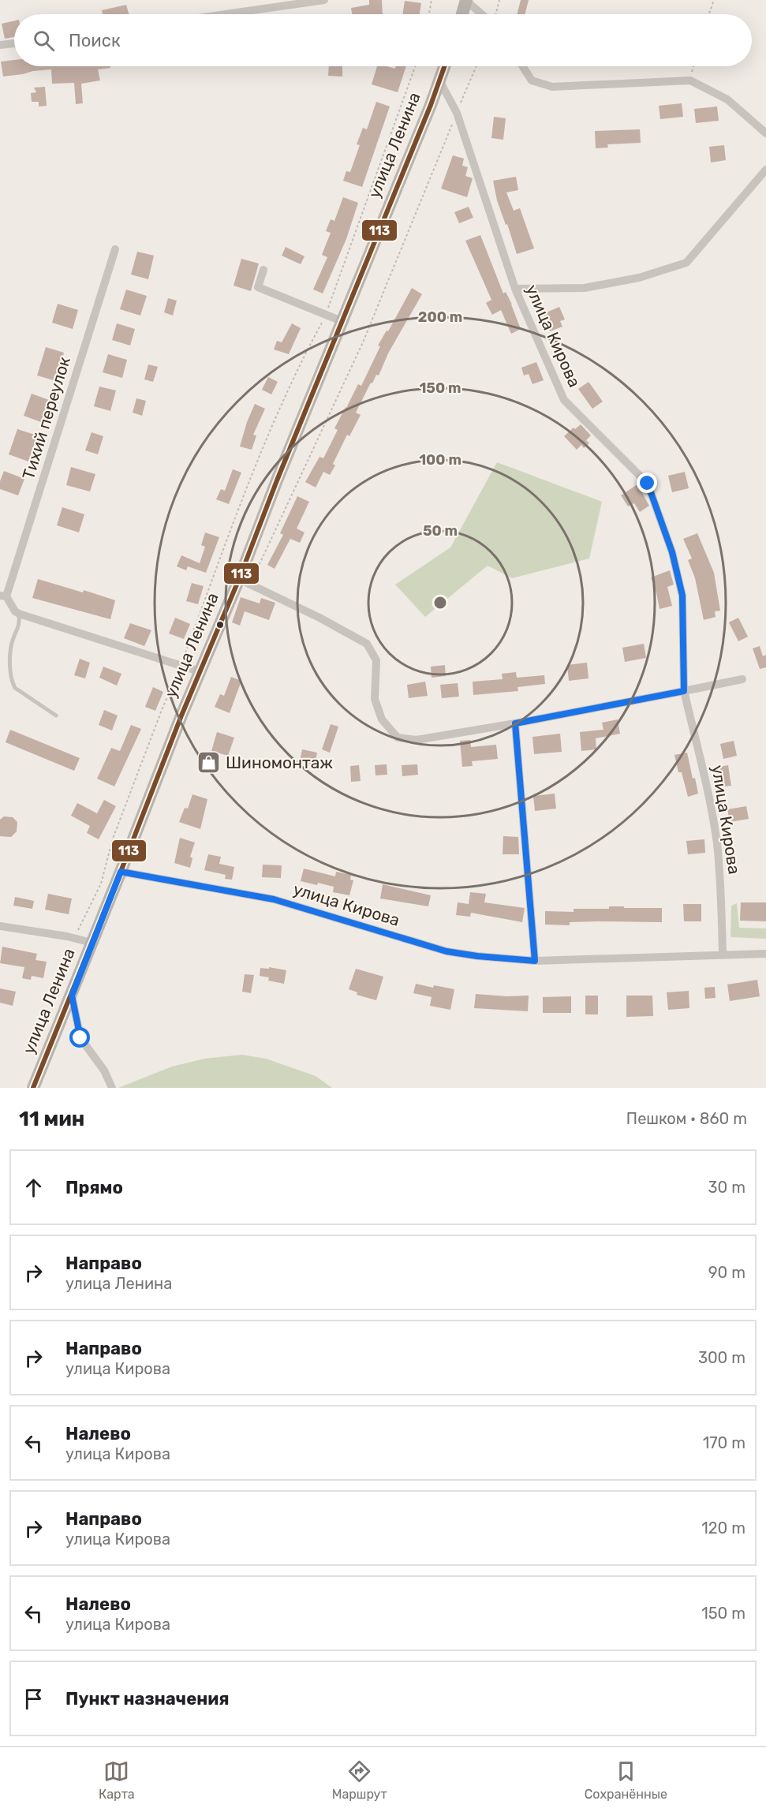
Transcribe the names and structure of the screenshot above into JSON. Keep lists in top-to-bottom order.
{
  "streets": {
    "main road": ["улица Ленина"],
    "street": ["улица Кирова", "Тихий переулок"]
  },
  "crossings": [
    ["улица Ленина", "улица Кирова"]
  ],
  "places": {
    "shop": ["Шиномонтаж"]
  },
  "lines": ["transit line 113"],
  "page": {
    "search": "Поиск",
    "heading": ["11 мин", "Пешком · 860 m"],
    "list": [
      ["Прямо", "30 m"],
      ["Направо", "улица Ленина", "90 m"],
      ["Направо", "улица Кирова", "300 m"],
      ["Налево", "улица Кирова", "170 m"],
      ["Направо", "улица Кирова", "120 m"],
      ["Налево", "улица Кирова", "150 m"],
      "Пункт назначения"
    ],
    "nav": ["Карта", "Маршрут", "Сохранённые"]
  },
  "rings": [
    "200 m",
    "150 m",
    "100 m",
    "50 m"
  ]
}
